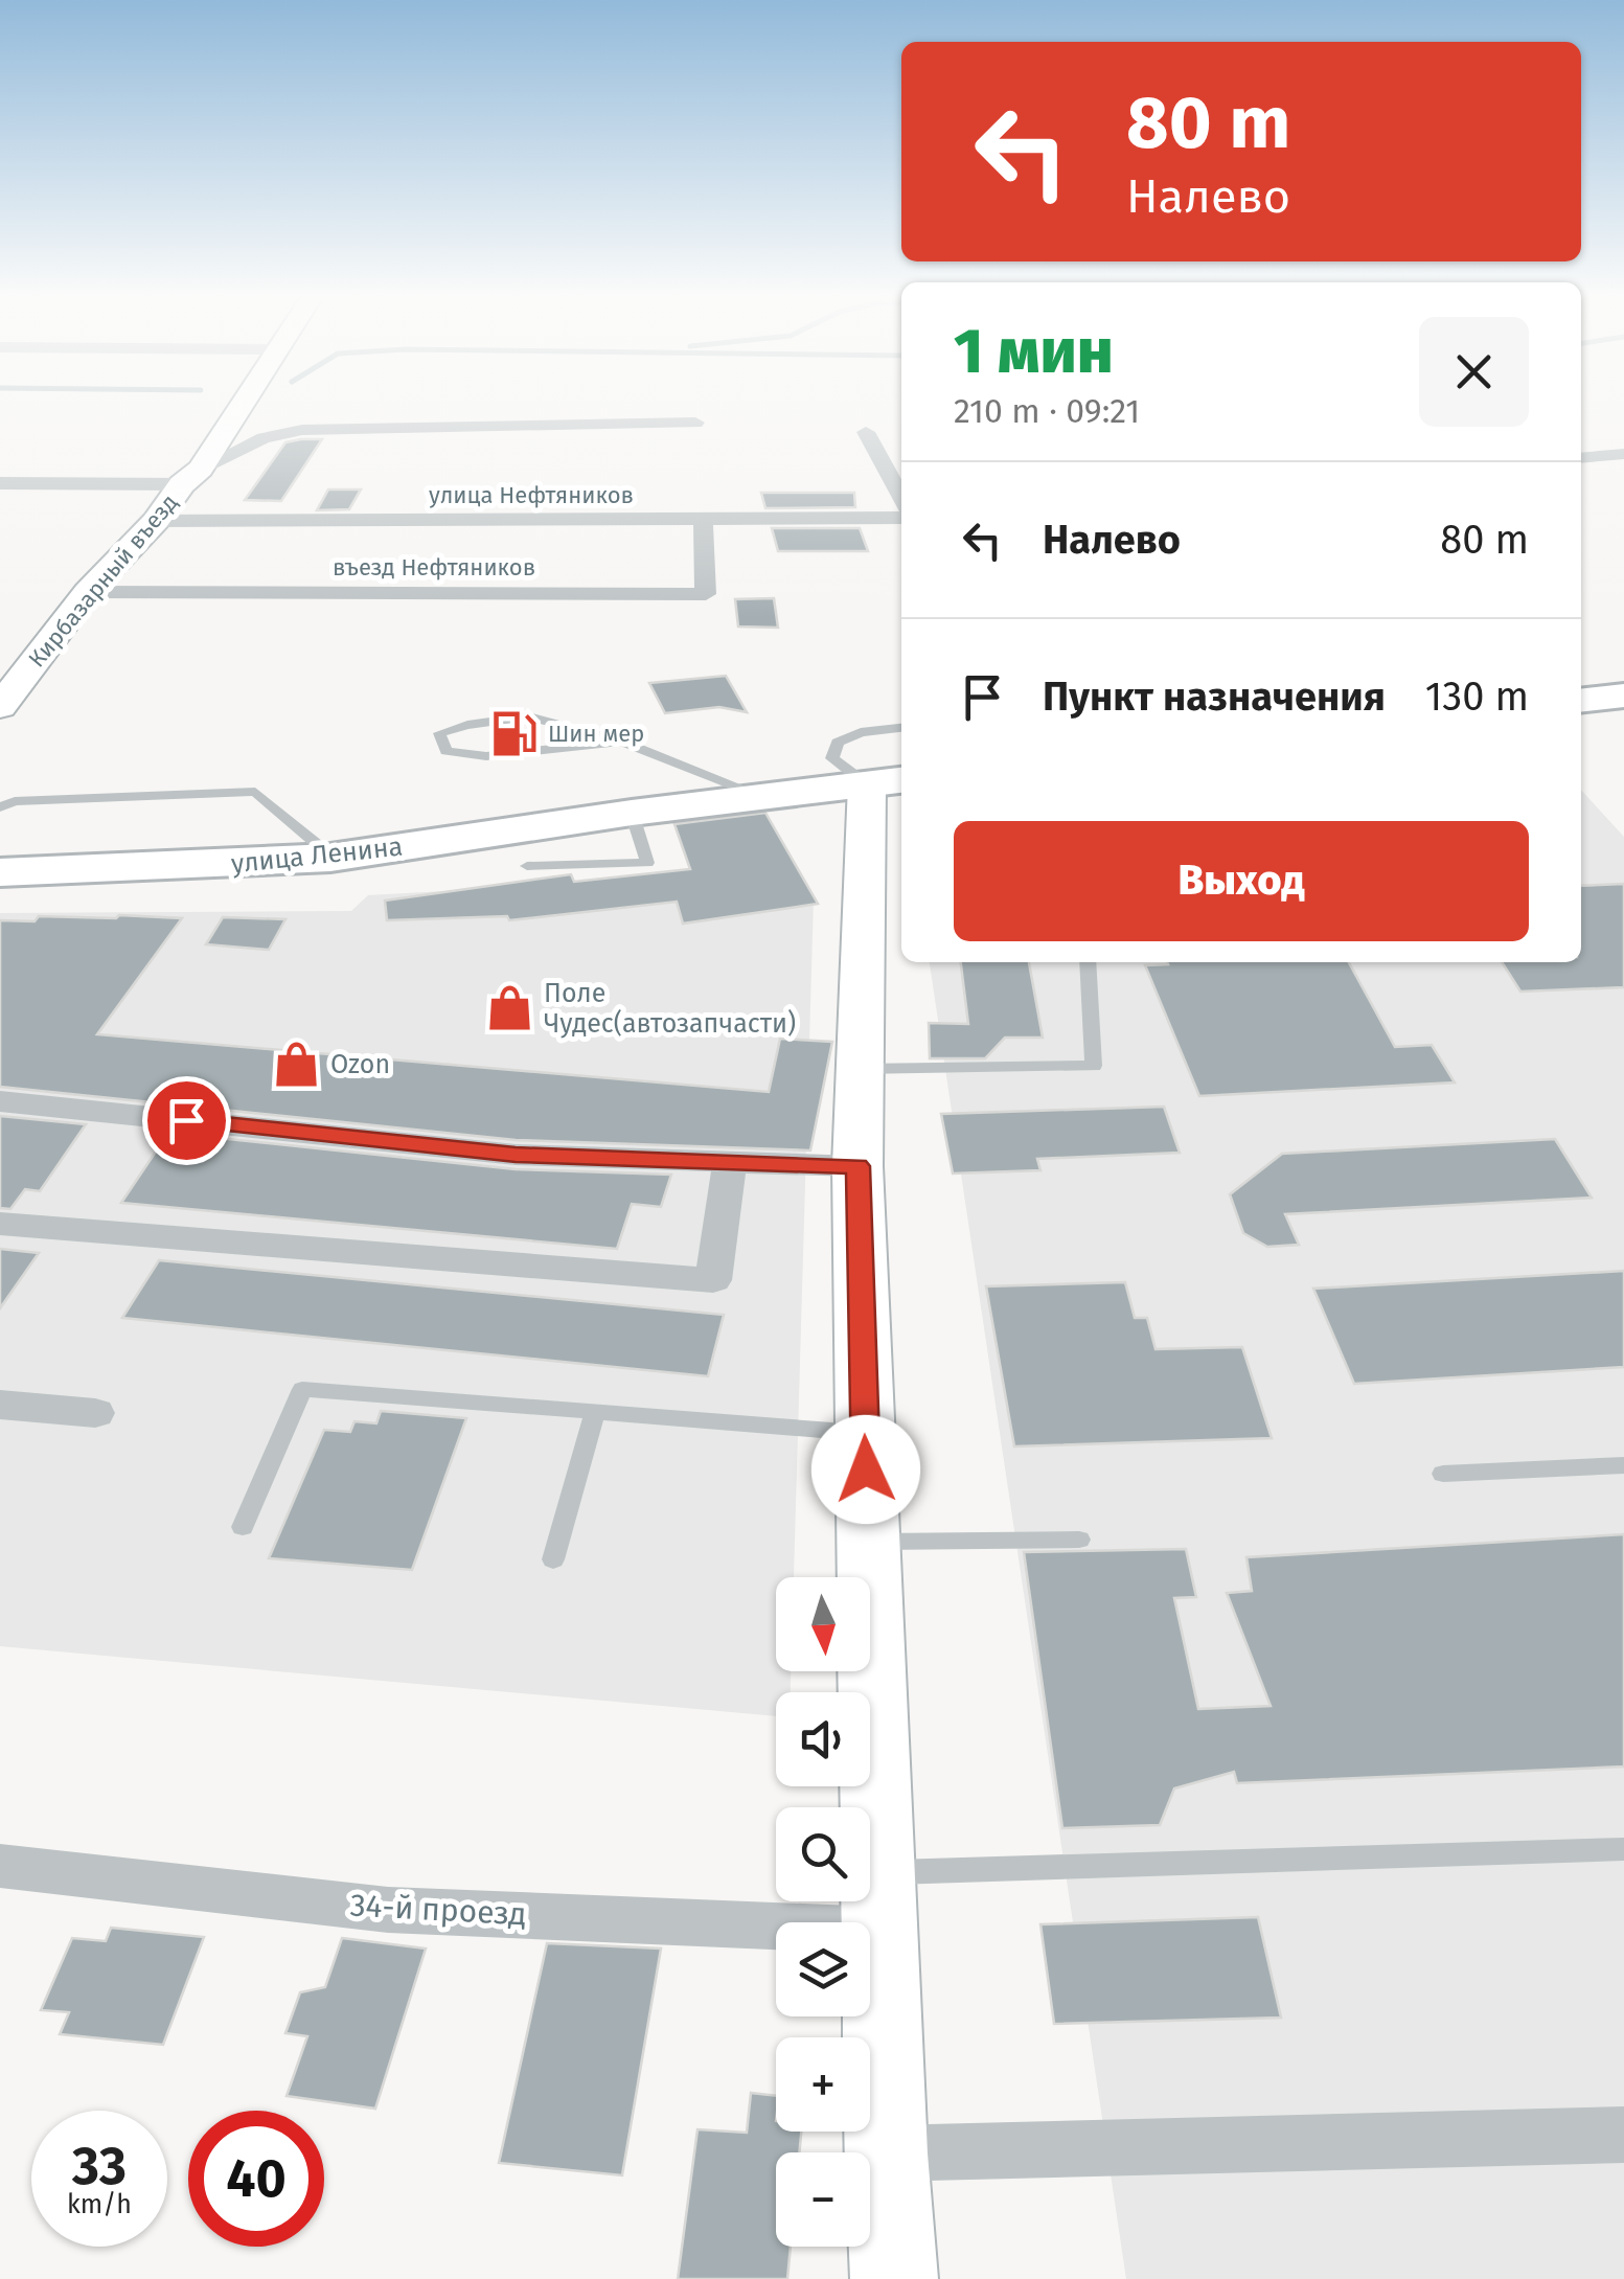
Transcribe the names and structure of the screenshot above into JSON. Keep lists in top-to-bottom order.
{
  "streets": {
    "main road": ["улица Ленина"],
    "street": [
      "улица Нефтяников",
      "въезд Нефтяников",
      "Кирбазарный въезд",
      "34-й проезд"
    ]
  },
  "crossings": [
    ["улица Нефтяников", "въезд Нефтяников"],
    ["улица Нефтяников", "Кирбазарный въезд"],
    ["въезд Нефтяников", "Кирбазарный въезд"]
  ],
  "places": {
    "fuel station": ["Шин мер"],
    "shop": ["Поле Чудес(автозапчасти)", "Ozon"]
  },
  "north": "bottom",
  "page": {
    "turn": ["80 m", "Налево"],
    "heading": ["1 мин", "210 m · 09:21"],
    "list": [
      {
        "name": "Налево",
        "value": "80 m"
      },
      {
        "name": "Пункт назначения",
        "value": "130 m"
      }
    ],
    "buttons": "Выход",
    "map_buttons": ["+", "−"],
    "speed": "33 km/h",
    "limit": "40"
  }
}
